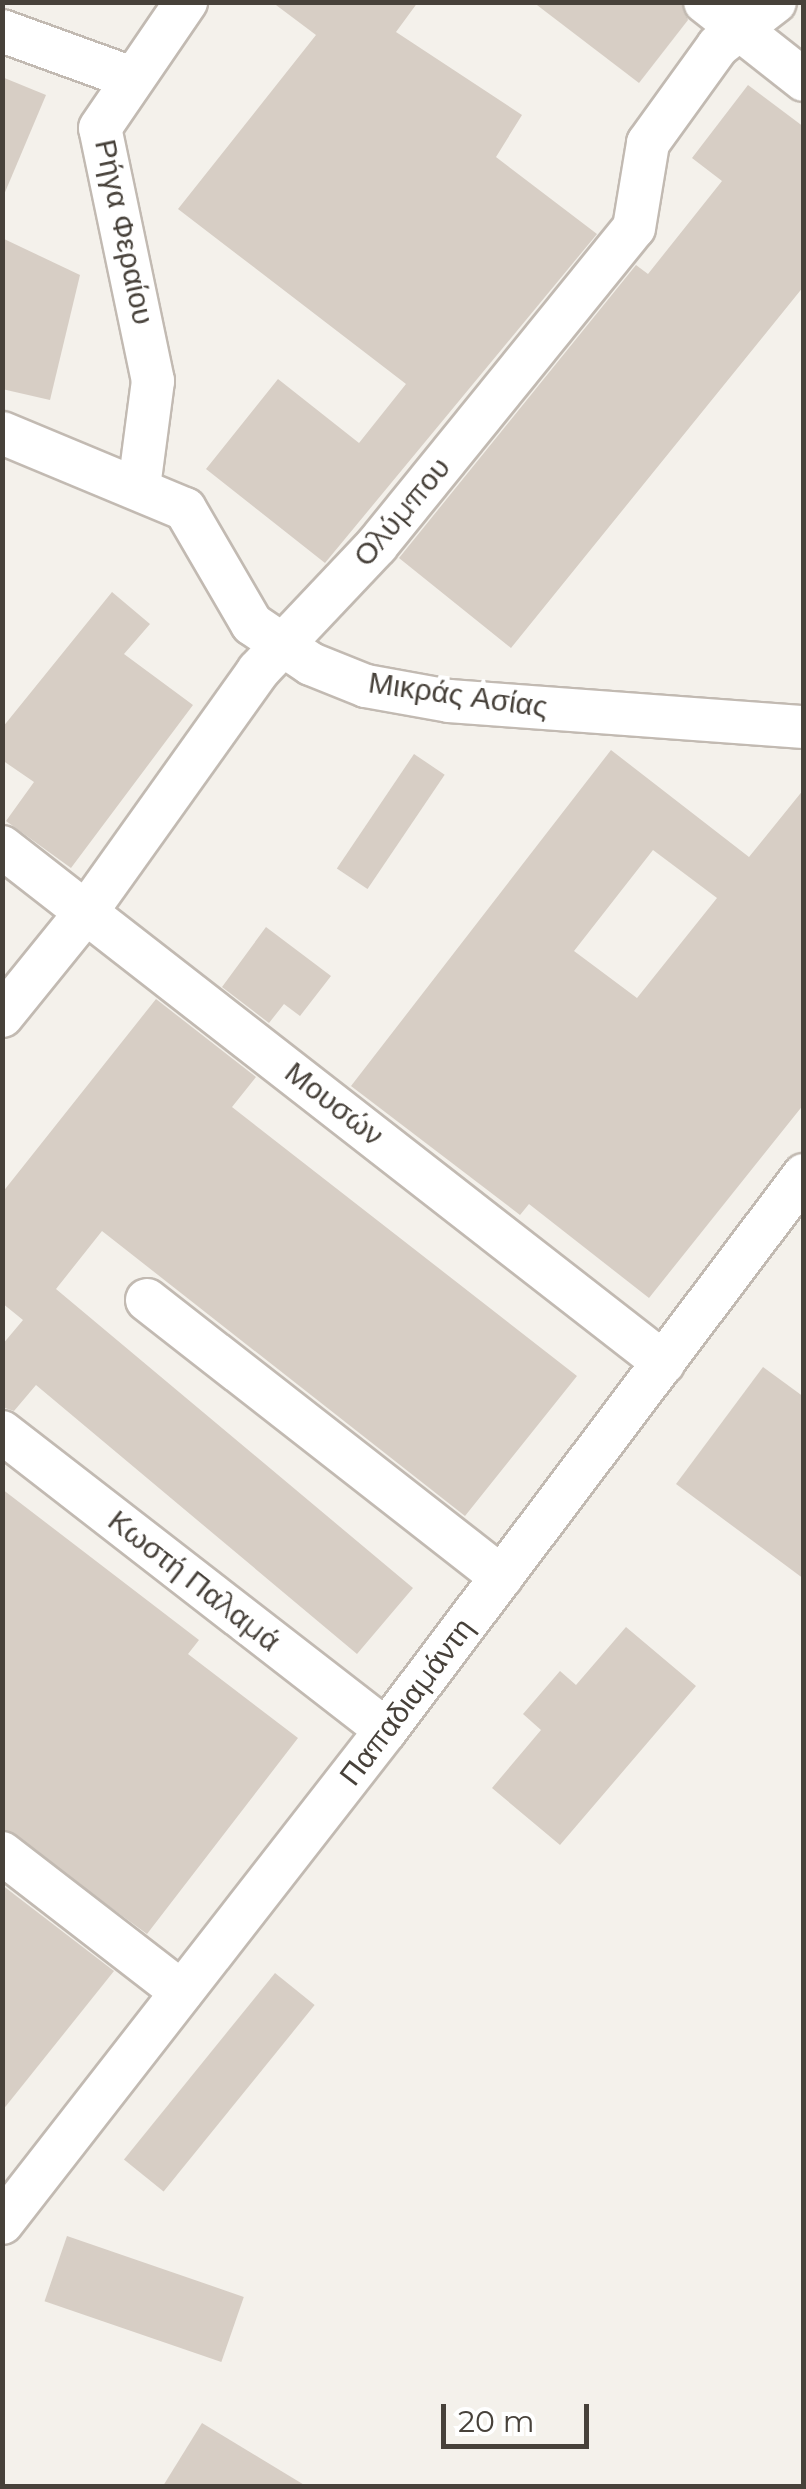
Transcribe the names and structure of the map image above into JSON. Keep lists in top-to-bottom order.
{
  "streets": {
    "street": [
      "Ρήγα Φεραίου",
      "Ολύμπου",
      "Μικράς Ασίας",
      "Μουσών",
      "Κωστή Παλαμά",
      "Παπαδιαμάντη"
    ]
  },
  "crossings": [
    ["Ρήγα Φεραίου", "Μικράς Ασίας"],
    ["Ολύμπου", "Μικράς Ασίας"],
    ["Ολύμπου", "Μουσών"],
    ["Μουσών", "Παπαδιαμάντη"],
    ["Κωστή Παλαμά", "Παπαδιαμάντη"]
  ],
  "scale_bar": "20 m"
}
